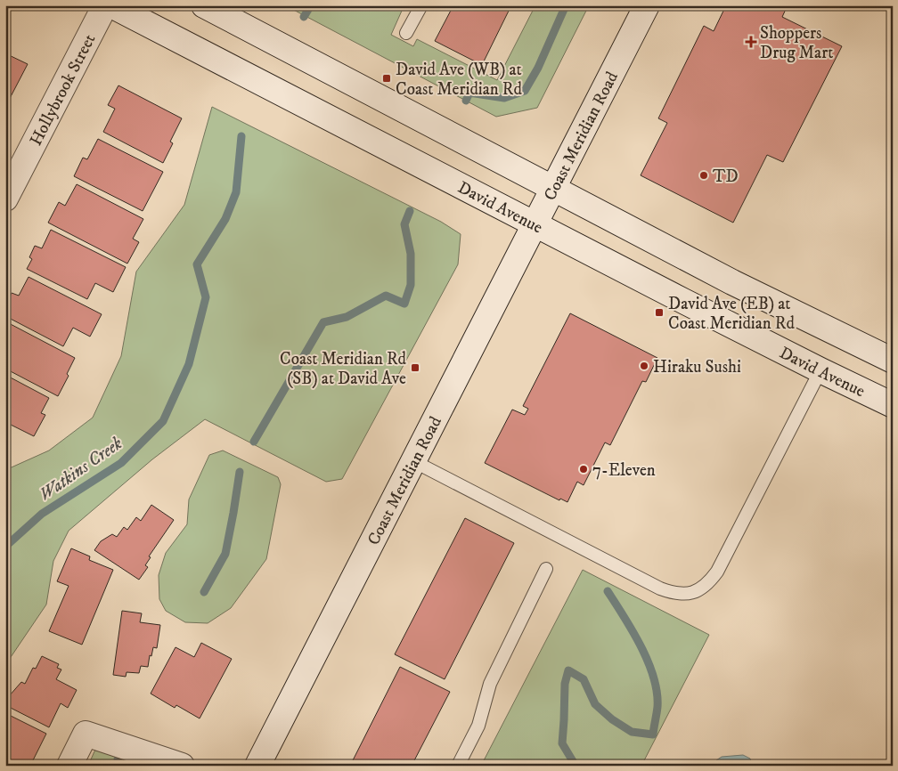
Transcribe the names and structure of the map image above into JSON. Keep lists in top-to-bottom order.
{
  "streets": {
    "main road": ["Hollybrook Street", "Coast Meridian Road", "David Avenue"]
  },
  "crossings": [
    ["Coast Meridian Road", "David Avenue"]
  ],
  "water": ["Watkins Creek"],
  "places": {
    "health": ["Shoppers Drug Mart"],
    "transit": ["David Ave (WB) at Coast Meridian Rd", "David Ave (EB) at Coast Meridian Rd", "Coast Meridian Rd (SB) at David Ave"],
    "other": ["TD", "Hiraku Sushi", "7-Eleven"]
  }
}
